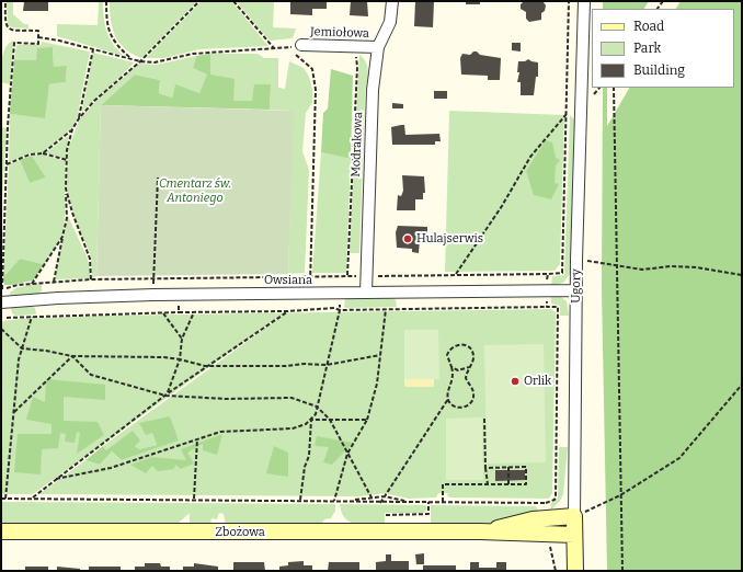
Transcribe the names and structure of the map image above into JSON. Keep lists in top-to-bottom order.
{
  "streets": {
    "street": [
      "Jemiołowa",
      "Modrakowa",
      "Owsiana",
      "Ugory",
      "Zbożowa"
    ]
  },
  "crossings": [
    ["Jemiołowa", "Modrakowa"],
    ["Modrakowa", "Owsiana"],
    ["Owsiana", "Ugory"],
    ["Ugory", "Zbożowa"]
  ],
  "parks": ["Cmentarz św. Antoniego"],
  "places": ["Hulajserwis", "Orlik"],
  "legend": ["Road", "Park", "Building"]
}
